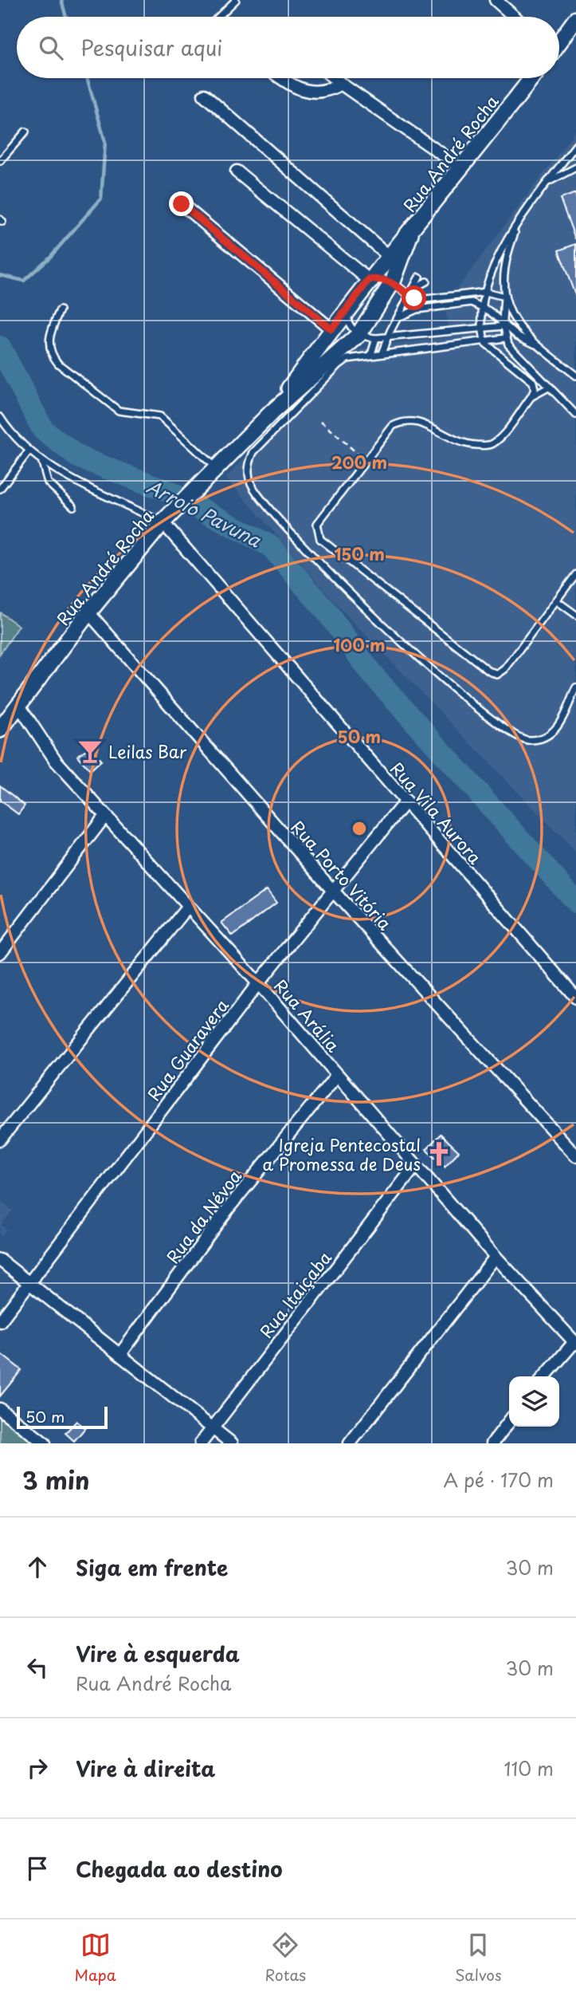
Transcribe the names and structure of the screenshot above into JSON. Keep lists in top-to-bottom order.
{
  "streets": {
    "main road": ["Rua André Rocha"],
    "street": [
      "Rua Vila Aurora",
      "Rua Porto Vitória",
      "Rua Arália",
      "Rua Guaravera",
      "Rua da Névoa",
      "Rua Itaiçaba"
    ]
  },
  "crossings": [
    ["Rua André Rocha", "Rua Vila Aurora"],
    ["Rua André Rocha", "Rua Porto Vitória"],
    ["Rua André Rocha", "Rua Arália"],
    ["Rua Vila Aurora", "Rua Guaravera"],
    ["Rua Porto Vitória", "Rua Guaravera"],
    ["Rua Arália", "Rua Guaravera"],
    ["Rua Arália", "Rua da Névoa"],
    ["Rua Arália", "Rua Itaiçaba"]
  ],
  "water": ["Arroio Pavuna"],
  "places": {
    "bar": ["Leilas Bar"],
    "church": ["Igreja Pentecostal a Promessa de Deus"]
  },
  "scale_bar": "50 m",
  "page": {
    "search": "Pesquisar aqui",
    "scale": "50 m",
    "heading": ["3 min", "A pé · 170 m"],
    "list": [
      ["Siga em frente", "30 m"],
      ["Vire à esquerda", "Rua André Rocha", "30 m"],
      ["Vire à direita", "110 m"],
      "Chegada ao destino"
    ],
    "nav": ["Mapa", "Rotas", "Salvos"]
  },
  "rings": [
    "200 m",
    "150 m",
    "100 m",
    "50 m"
  ]
}
